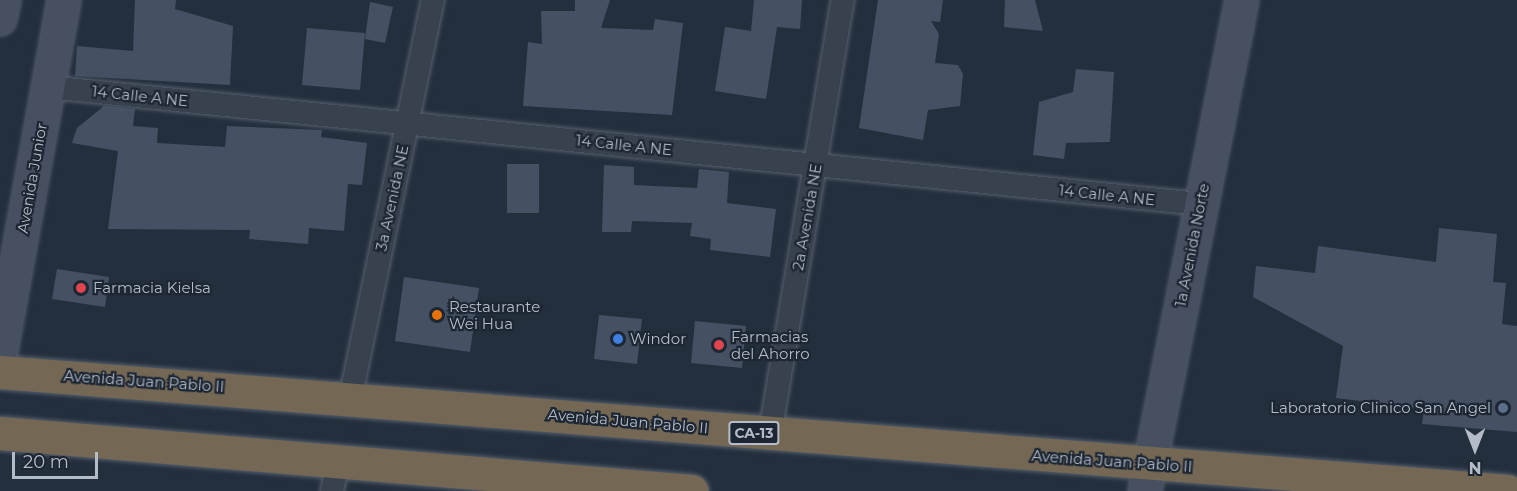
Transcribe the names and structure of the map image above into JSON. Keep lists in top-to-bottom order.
{
  "streets": {
    "highway": ["Avenida Juan Pablo II", "CA-13"],
    "street": [
      "14 Calle A NE",
      "Avenida Junior",
      "3a Avenida NE",
      "2a Avenida NE",
      "1a Avenida Norte"
    ]
  },
  "crossings": [
    ["14 Calle A NE", "Avenida Junior"],
    ["14 Calle A NE", "3a Avenida NE"],
    ["14 Calle A NE", "2a Avenida NE"],
    ["14 Calle A NE", "1a Avenida Norte"],
    ["3a Avenida NE", "Avenida Juan Pablo II"],
    ["2a Avenida NE", "Avenida Juan Pablo II"],
    ["1a Avenida Norte", "Avenida Juan Pablo II"]
  ],
  "places": [
    "Farmacia Kielsa",
    "Restaurante Wei Hua",
    "Windor",
    "Farmacias del Ahorro",
    "Laboratorio Clinico San Angel"
  ],
  "scale_bar": "20 m",
  "north": "bottom"
}
